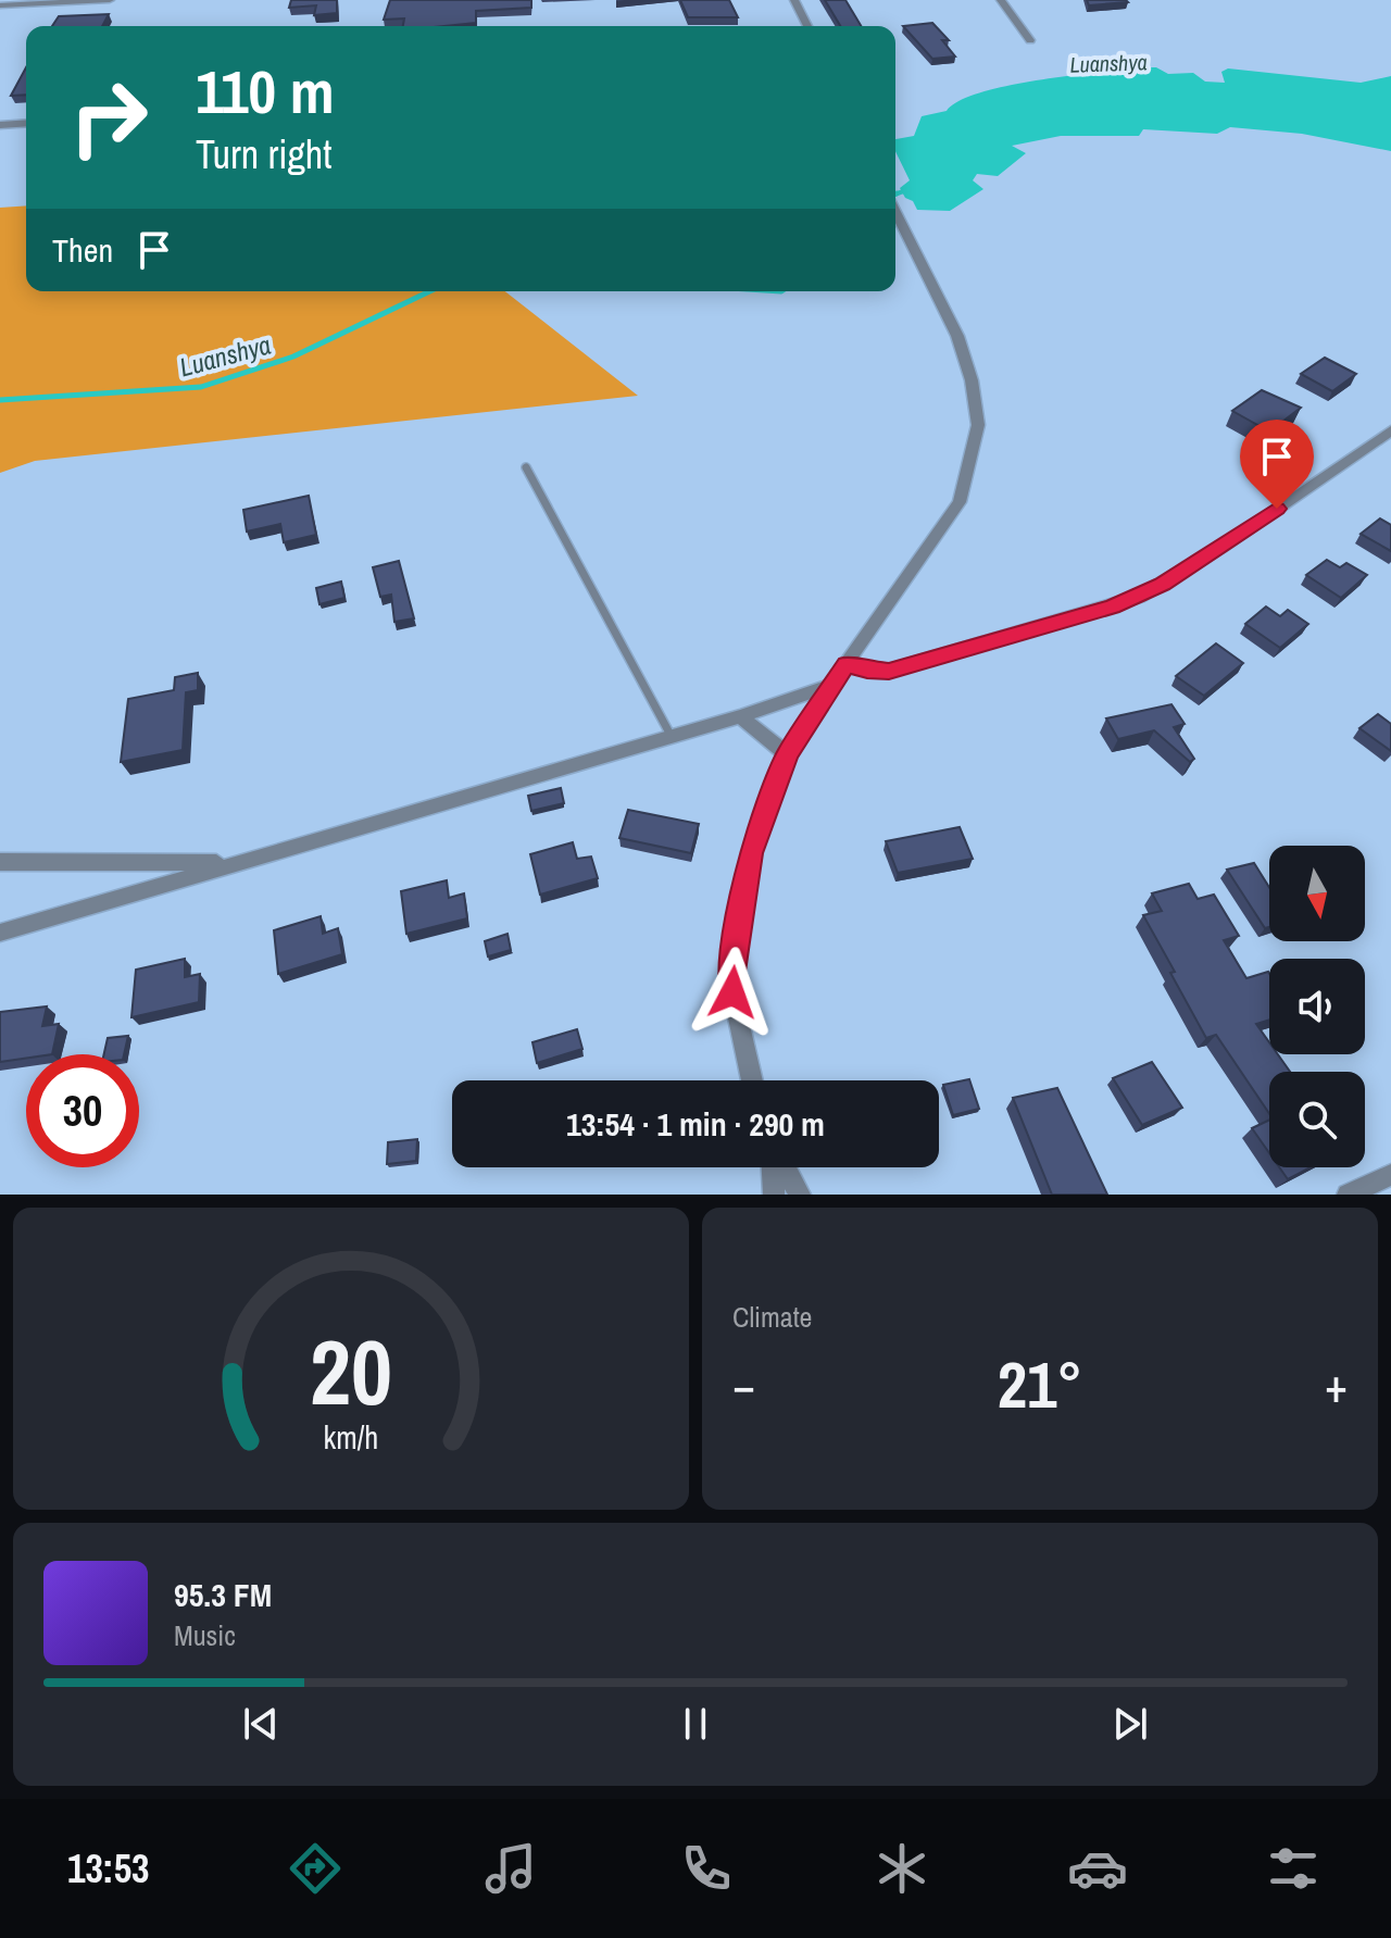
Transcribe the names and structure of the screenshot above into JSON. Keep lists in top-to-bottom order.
{
  "water": ["Luanshya"],
  "north": "bottom",
  "page": {
    "turn": ["110 m", "Turn right"],
    "then": "Then",
    "limit": "30",
    "trip": "13:54 · 1 min · 290 m",
    "tile": "Climate",
    "heat": ["−", "21°", "+"],
    "song": ["95.3 FM", "Music"],
    "tabs": "13:53",
    "gauge": ["20", "km/h"]
  }
}
